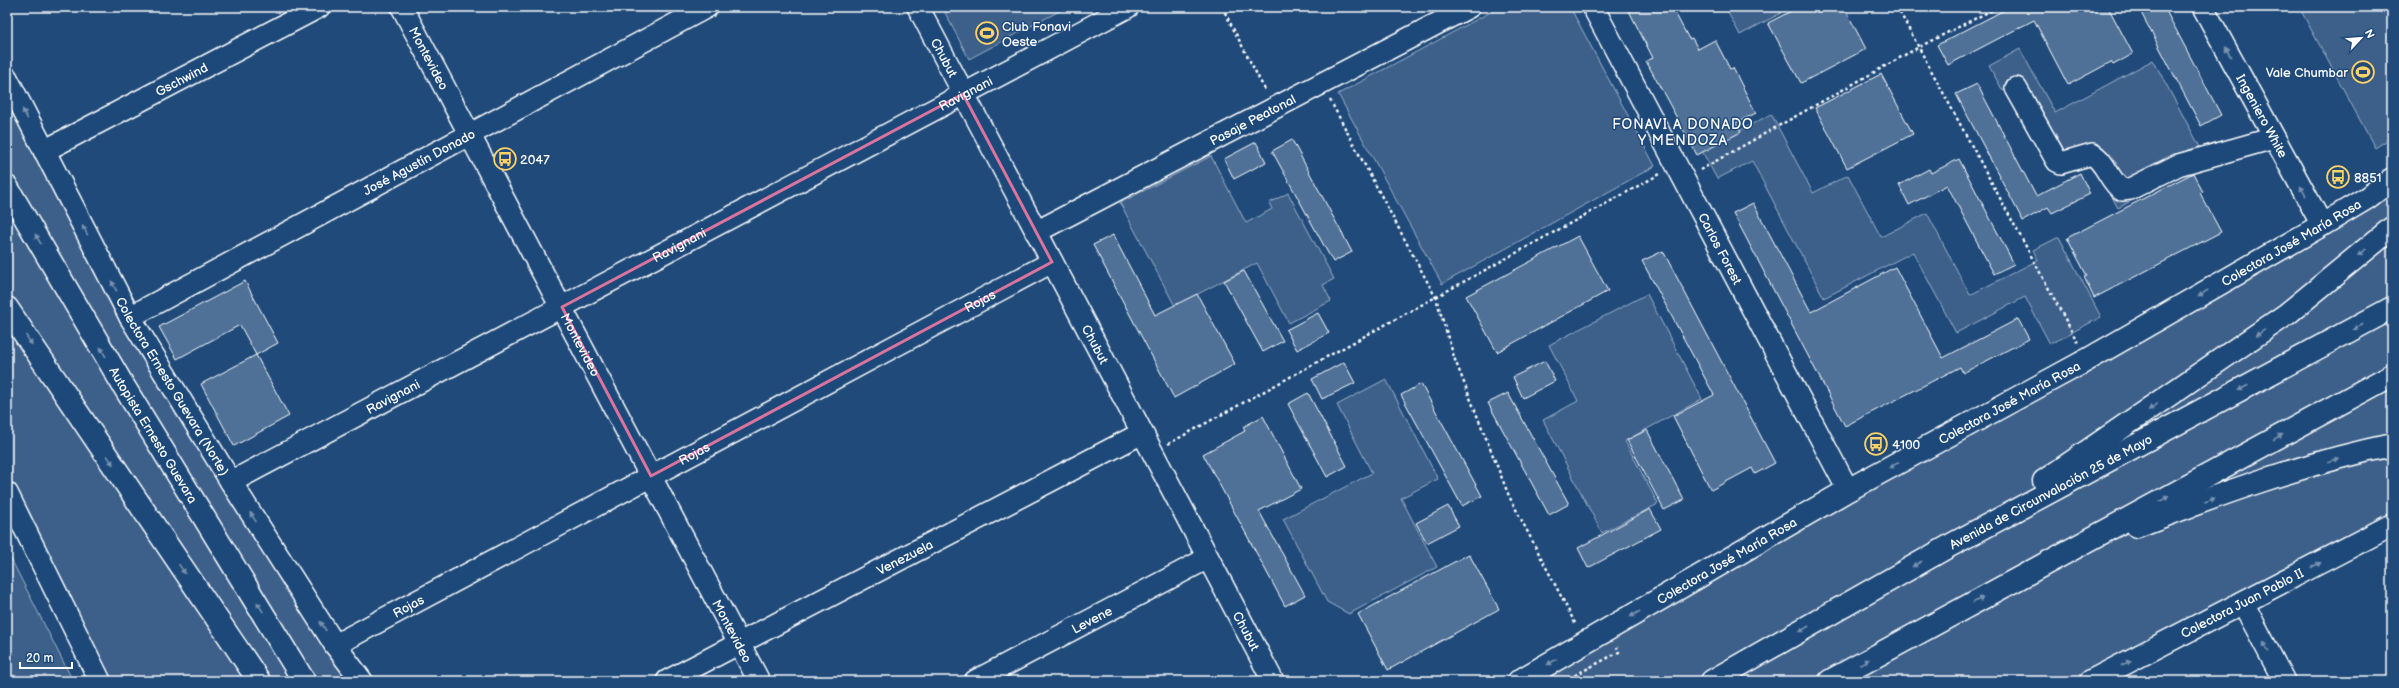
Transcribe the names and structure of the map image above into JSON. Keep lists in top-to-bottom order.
{
  "streets": {
    "main road": [
      "Colectora José María Rosa",
      "Autopista Ernesto Guevara",
      "Avenida de Circunvalación 25 de Mayo",
      "Colectora Juan Pablo II"
    ],
    "street": [
      "Chubut",
      "Montevideo",
      "Gschwind",
      "Ravignani",
      "Ingeniero White",
      "Pasaje Peatonal",
      "José Agustín Donado",
      "Carlos Forest",
      "Rojas",
      "Colectora Ernesto Guevara (Norte)",
      "Venezuela",
      "Levene"
    ]
  },
  "crossings": [
    ["Chubut", "Ravignani"],
    ["Chubut", "Pasaje Peatonal"],
    ["Chubut", "Rojas"],
    ["Chubut", "Venezuela"],
    ["Chubut", "Levene"],
    ["Montevideo", "Ravignani"],
    ["Montevideo", "José Agustín Donado"],
    ["Montevideo", "Rojas"],
    ["Montevideo", "Venezuela"],
    ["Gschwind", "Colectora Ernesto Guevara (Norte)"],
    ["Ravignani", "Colectora Ernesto Guevara (Norte)"],
    ["Ingeniero White", "Colectora José María Rosa"],
    ["José Agustín Donado", "Colectora Ernesto Guevara (Norte)"],
    ["Colectora José María Rosa", "Carlos Forest"],
    ["Rojas", "Colectora Ernesto Guevara (Norte)"]
  ],
  "one_way": ["Ingeniero White", "Colectora Ernesto Guevara (Norte)"],
  "districts": ["FONAVI A DONADO Y MENDOZA"],
  "places": {
    "sports": ["Club Fonavi Oeste", "Vale Chumbar"],
    "bus stop": ["2047", "8851", "4100"]
  },
  "scale_bar": "20 m",
  "north": "top right"
}
